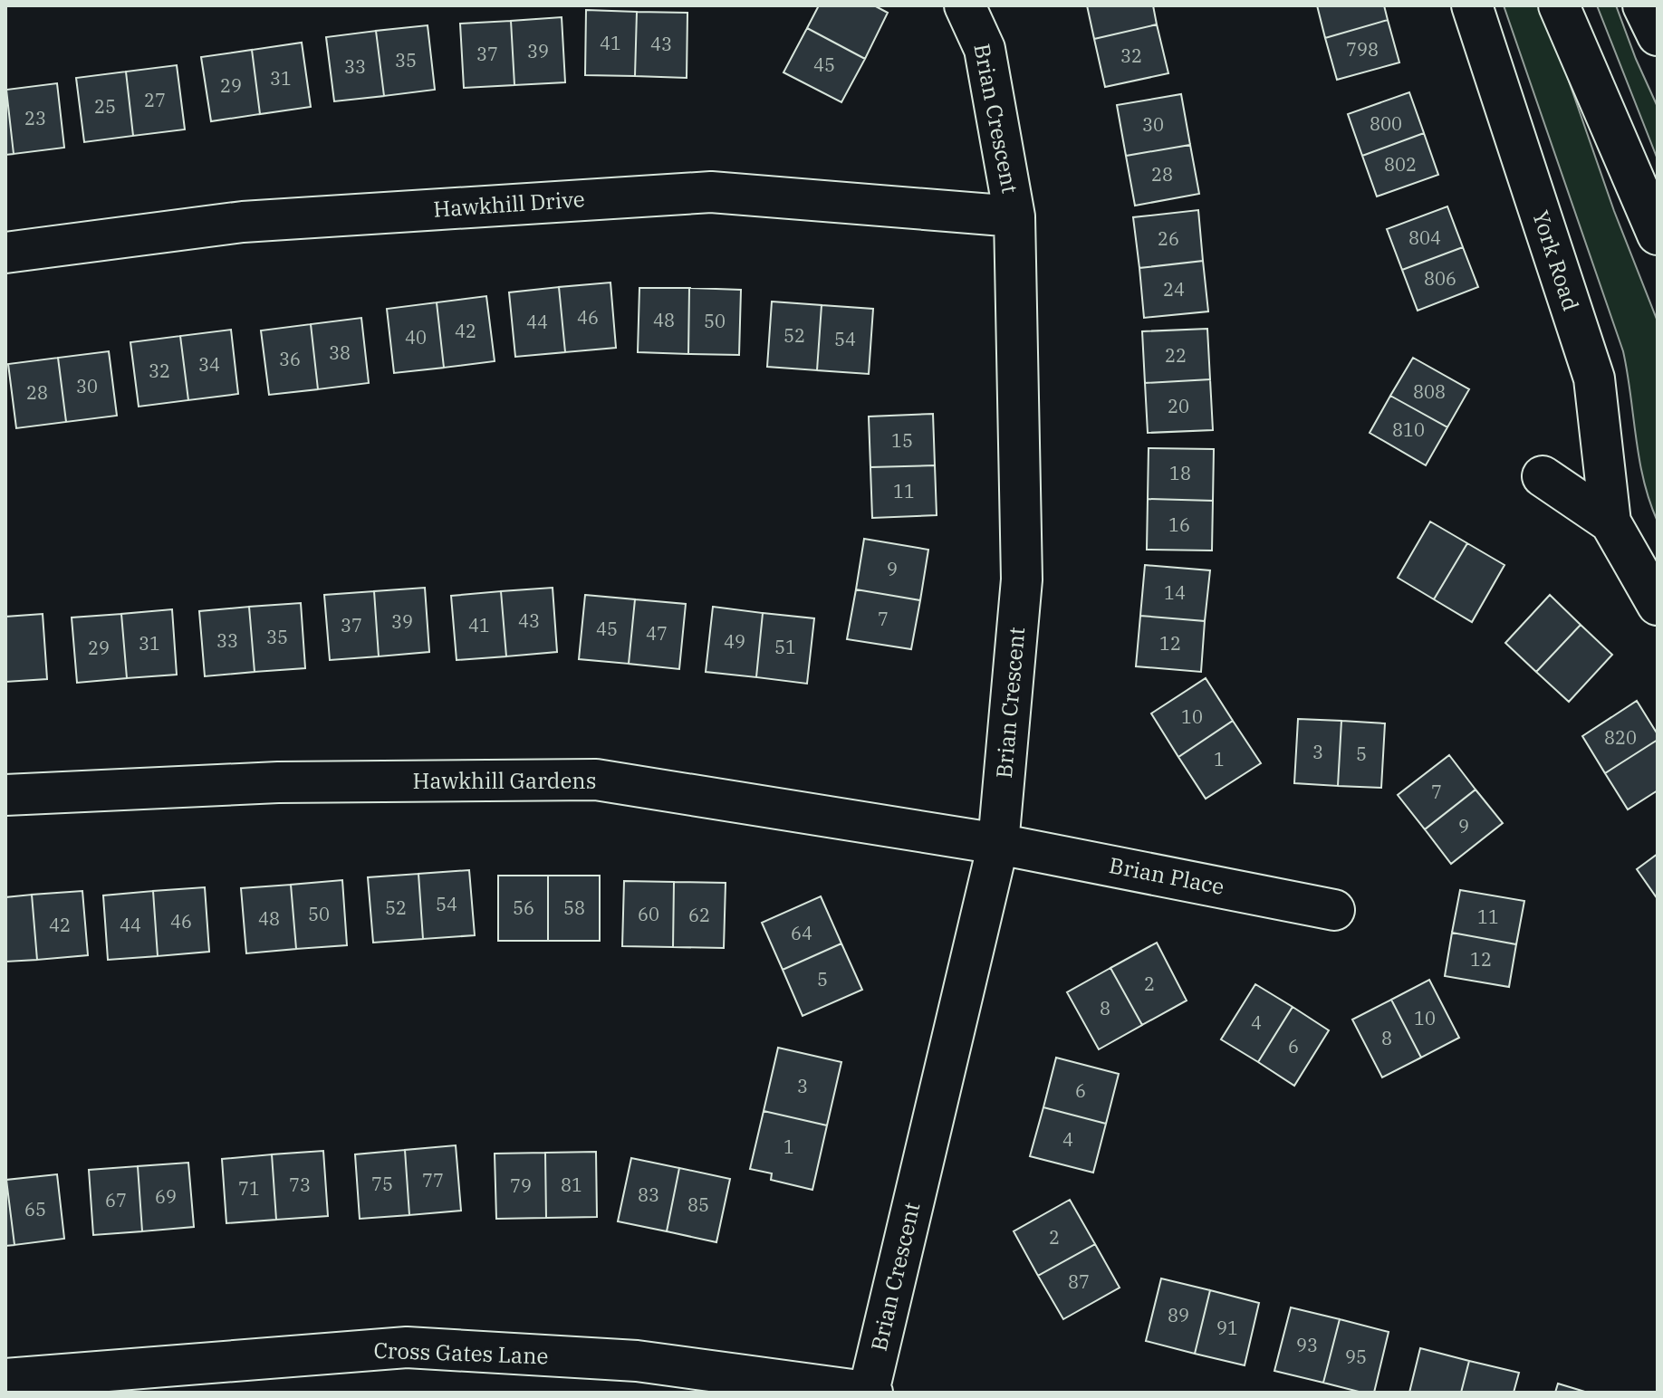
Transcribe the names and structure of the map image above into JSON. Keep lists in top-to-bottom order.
{
  "streets": {
    "main road": [
      "Brian Crescent",
      "Hawkhill Drive",
      "York Road",
      "Hawkhill Gardens",
      "Brian Place",
      "Cross Gates Lane"
    ]
  },
  "crossings": [
    ["Brian Crescent", "Hawkhill Drive"],
    ["Brian Crescent", "Hawkhill Gardens"],
    ["Brian Crescent", "Brian Place"],
    ["Brian Crescent", "Cross Gates Lane"],
    ["Hawkhill Gardens", "Brian Place"]
  ],
  "house_numbers": [
    "41",
    "43",
    "798",
    "39",
    "37",
    "32",
    "35",
    "45",
    "33",
    "31",
    "29",
    "27",
    "25",
    "23",
    "800",
    "30",
    "802",
    "28",
    "804",
    "26",
    "806",
    "24",
    "46",
    "48",
    "50",
    "44",
    "42",
    "52",
    "40",
    "54",
    "38",
    "22",
    "36",
    "34",
    "32",
    "30",
    "808",
    "28",
    "20",
    "810",
    "15",
    "18",
    "11",
    "16",
    "9",
    "14",
    "7",
    "43",
    "39",
    "37",
    "41",
    "45",
    "47",
    "35",
    "33",
    "49",
    "31",
    "12",
    "51",
    "29",
    "10",
    "820",
    "3",
    "5",
    "1",
    "7",
    "9",
    "54",
    "52",
    "56",
    "58",
    "50",
    "60",
    "62",
    "11",
    "48",
    "46",
    "42",
    "44",
    "64",
    "12",
    "5",
    "2",
    "8",
    "10",
    "4",
    "8",
    "6",
    "3",
    "6",
    "4",
    "1",
    "77",
    "75",
    "73",
    "81",
    "79",
    "71",
    "83",
    "69",
    "67",
    "85",
    "65",
    "2",
    "87",
    "89",
    "91",
    "93",
    "95"
  ]
}
